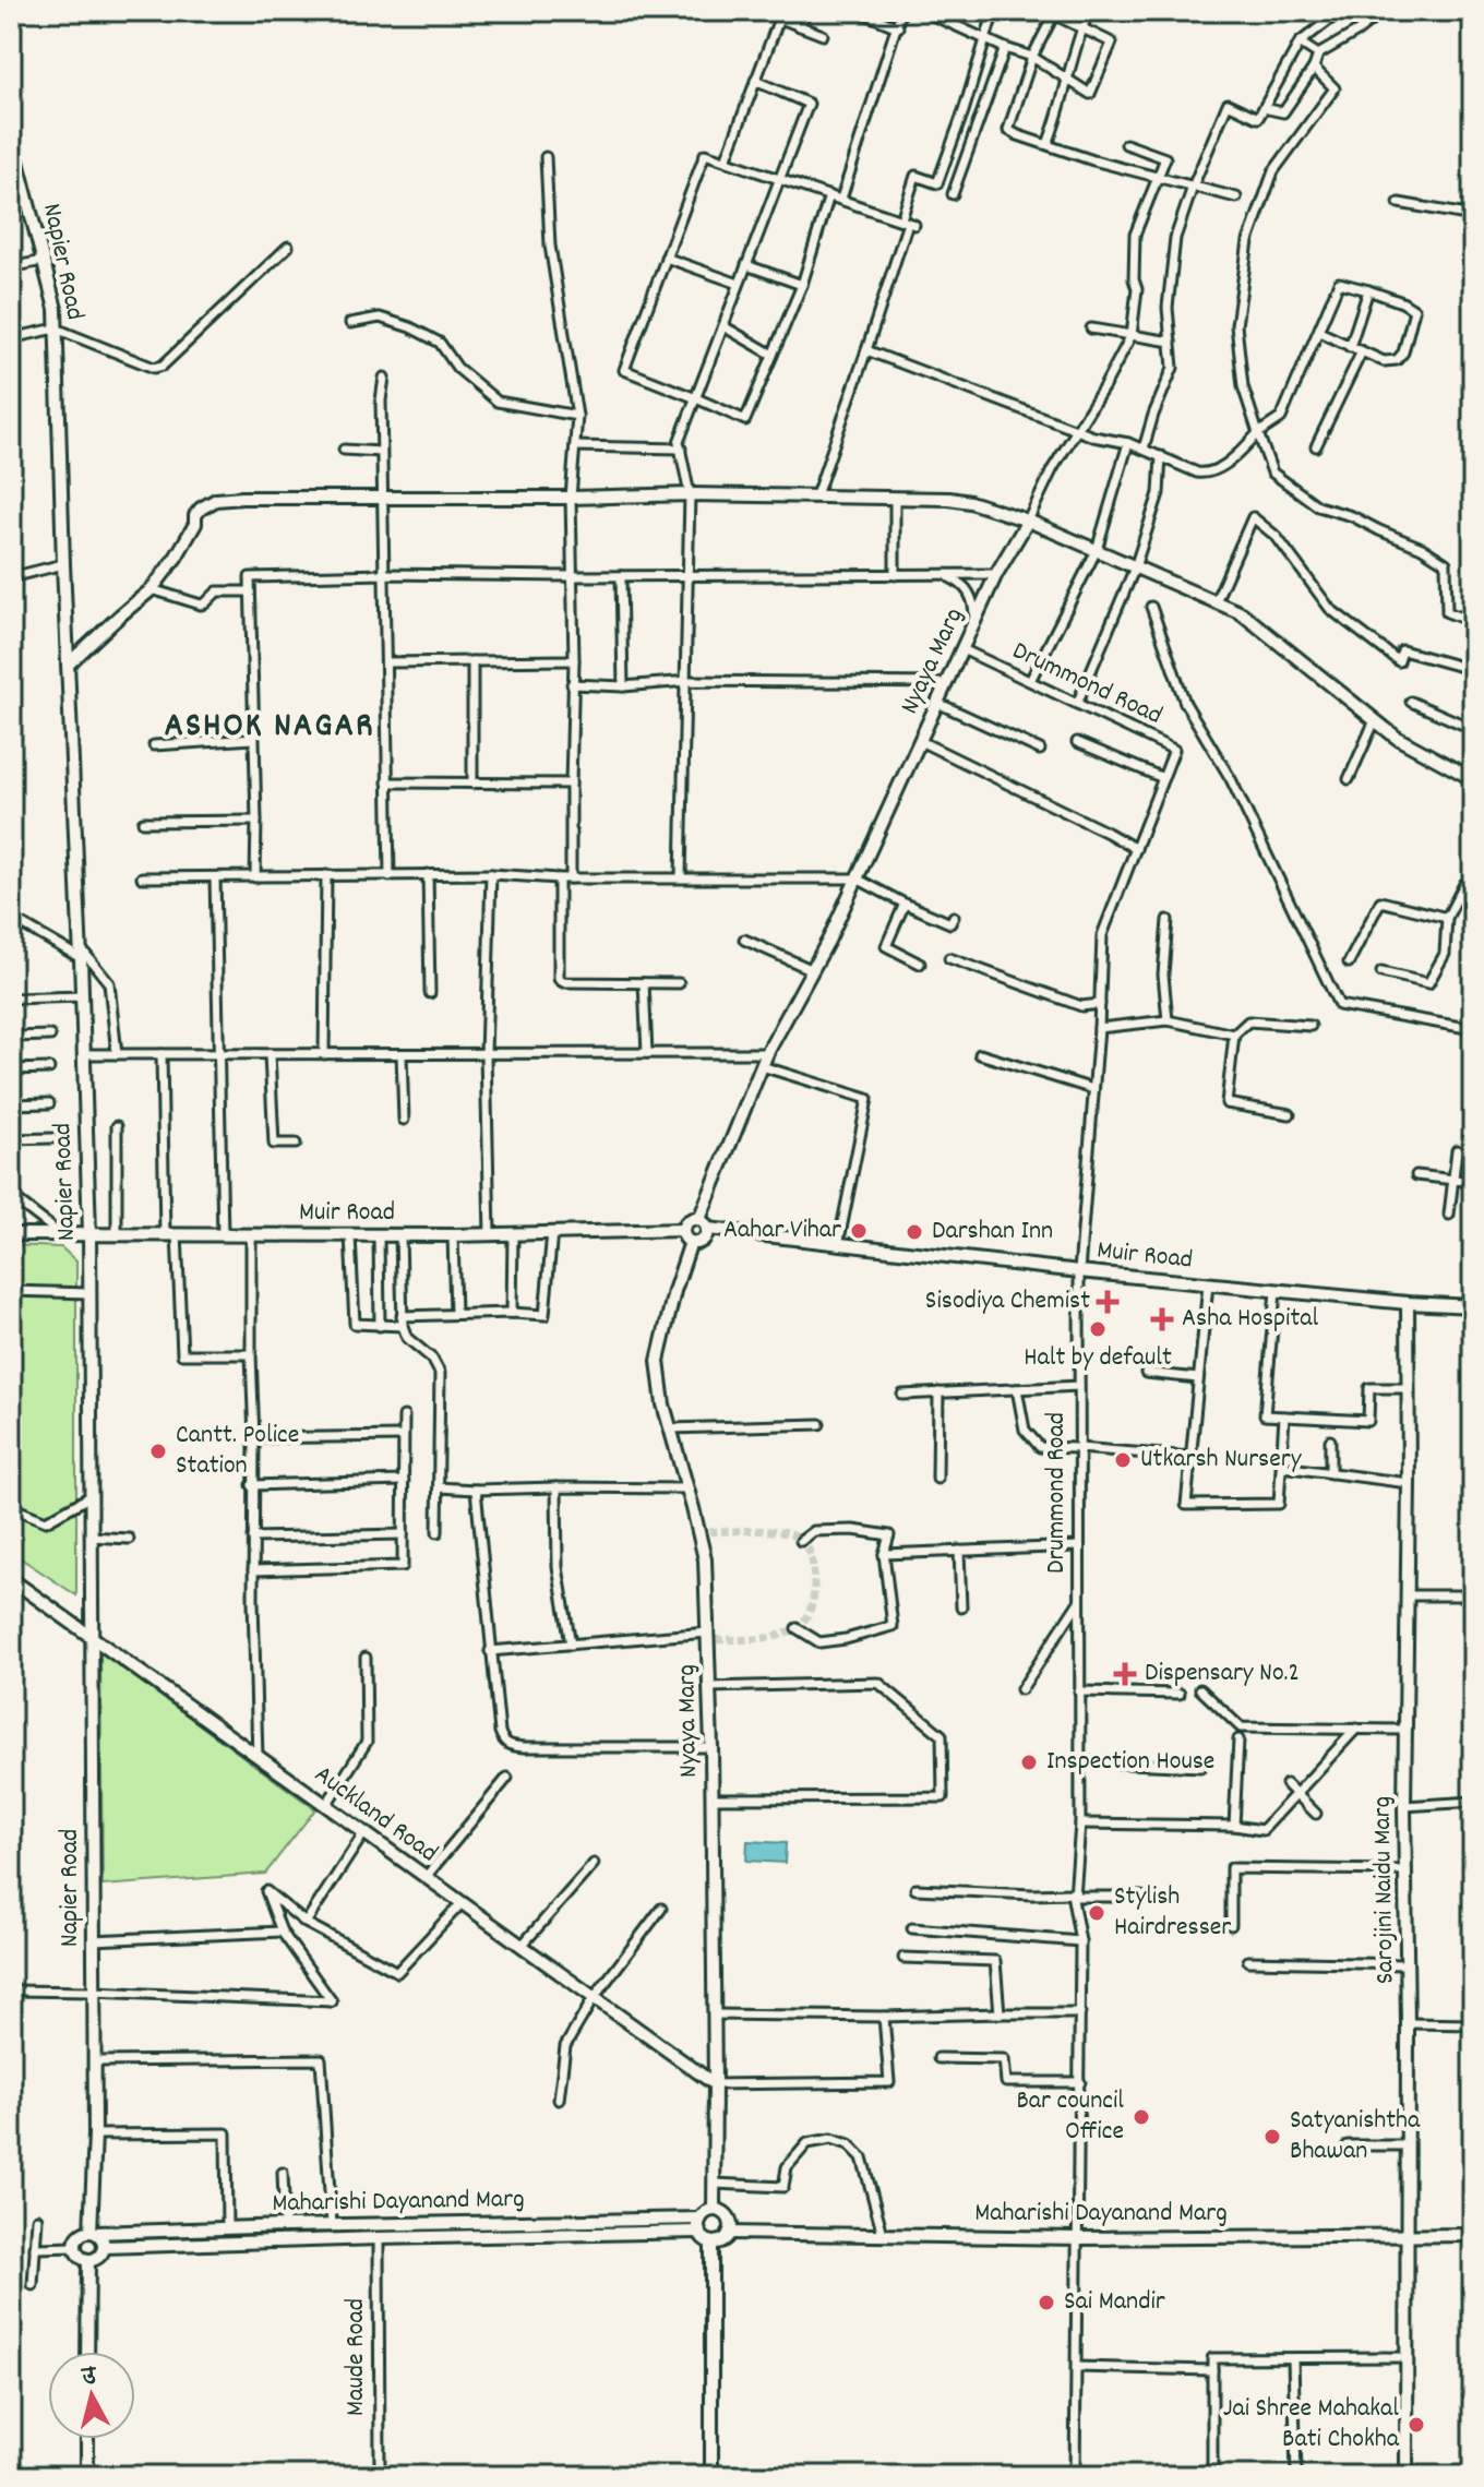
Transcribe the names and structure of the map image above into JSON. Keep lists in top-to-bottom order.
{
  "streets": {
    "street": [
      "Napier Road",
      "Nyaya Marg",
      "Drummond Road",
      "Muir Road",
      "Auckland Road",
      "Sarojini Naidu Marg",
      "Maharishi Dayanand Marg",
      "Maude Road"
    ]
  },
  "crossings": [
    ["Napier Road", "Muir Road"],
    ["Napier Road", "Auckland Road"],
    ["Napier Road", "Maharishi Dayanand Marg"],
    ["Nyaya Marg", "Drummond Road"],
    ["Nyaya Marg", "Muir Road"],
    ["Nyaya Marg", "Auckland Road"],
    ["Nyaya Marg", "Maharishi Dayanand Marg"],
    ["Drummond Road", "Muir Road"],
    ["Drummond Road", "Maharishi Dayanand Marg"],
    ["Muir Road", "Sarojini Naidu Marg"],
    ["Sarojini Naidu Marg", "Maharishi Dayanand Marg"],
    ["Maharishi Dayanand Marg", "Maude Road"]
  ],
  "districts": ["ASHOK NAGAR"],
  "places": {
    "other": [
      "Aahar Vihar",
      "Darshan Inn",
      "Halt by default",
      "Cantt. Police Station",
      "Utkarsh Nursery",
      "Inspection House",
      "Stylish Hairdresser",
      "Bar council Office",
      "Satyanishtha Bhawan",
      "Sai Mandir",
      "Jai Shree Mahakal Bati Chokha"
    ],
    "health": ["Sisodiya Chemist", "Asha Hospital", "Dispensary No.2"]
  },
  "north": "top"
}
